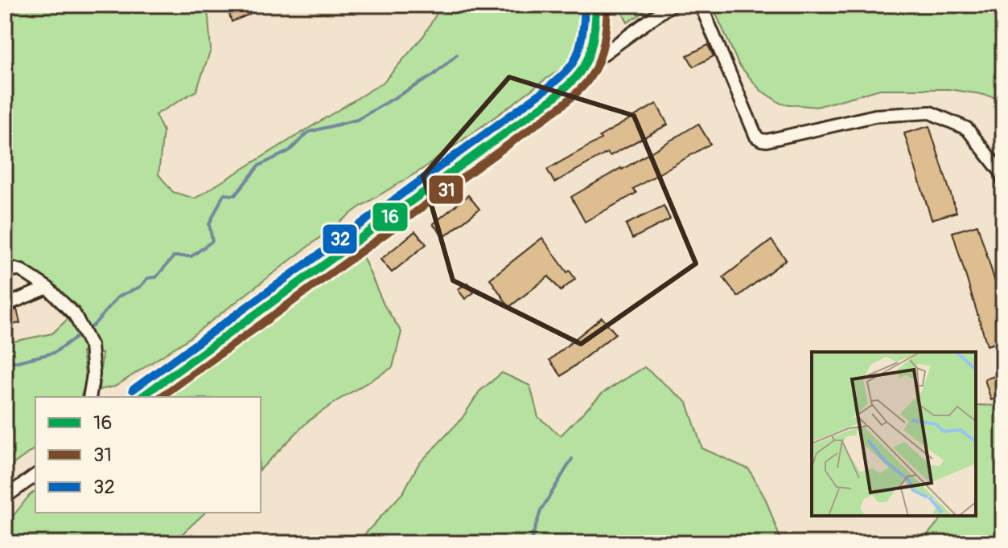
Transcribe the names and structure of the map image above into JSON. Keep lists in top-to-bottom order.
{
  "lines": ["transit line 16", "transit line 31", "transit line 32"],
  "legend": ["16", "31", "32"]
}
